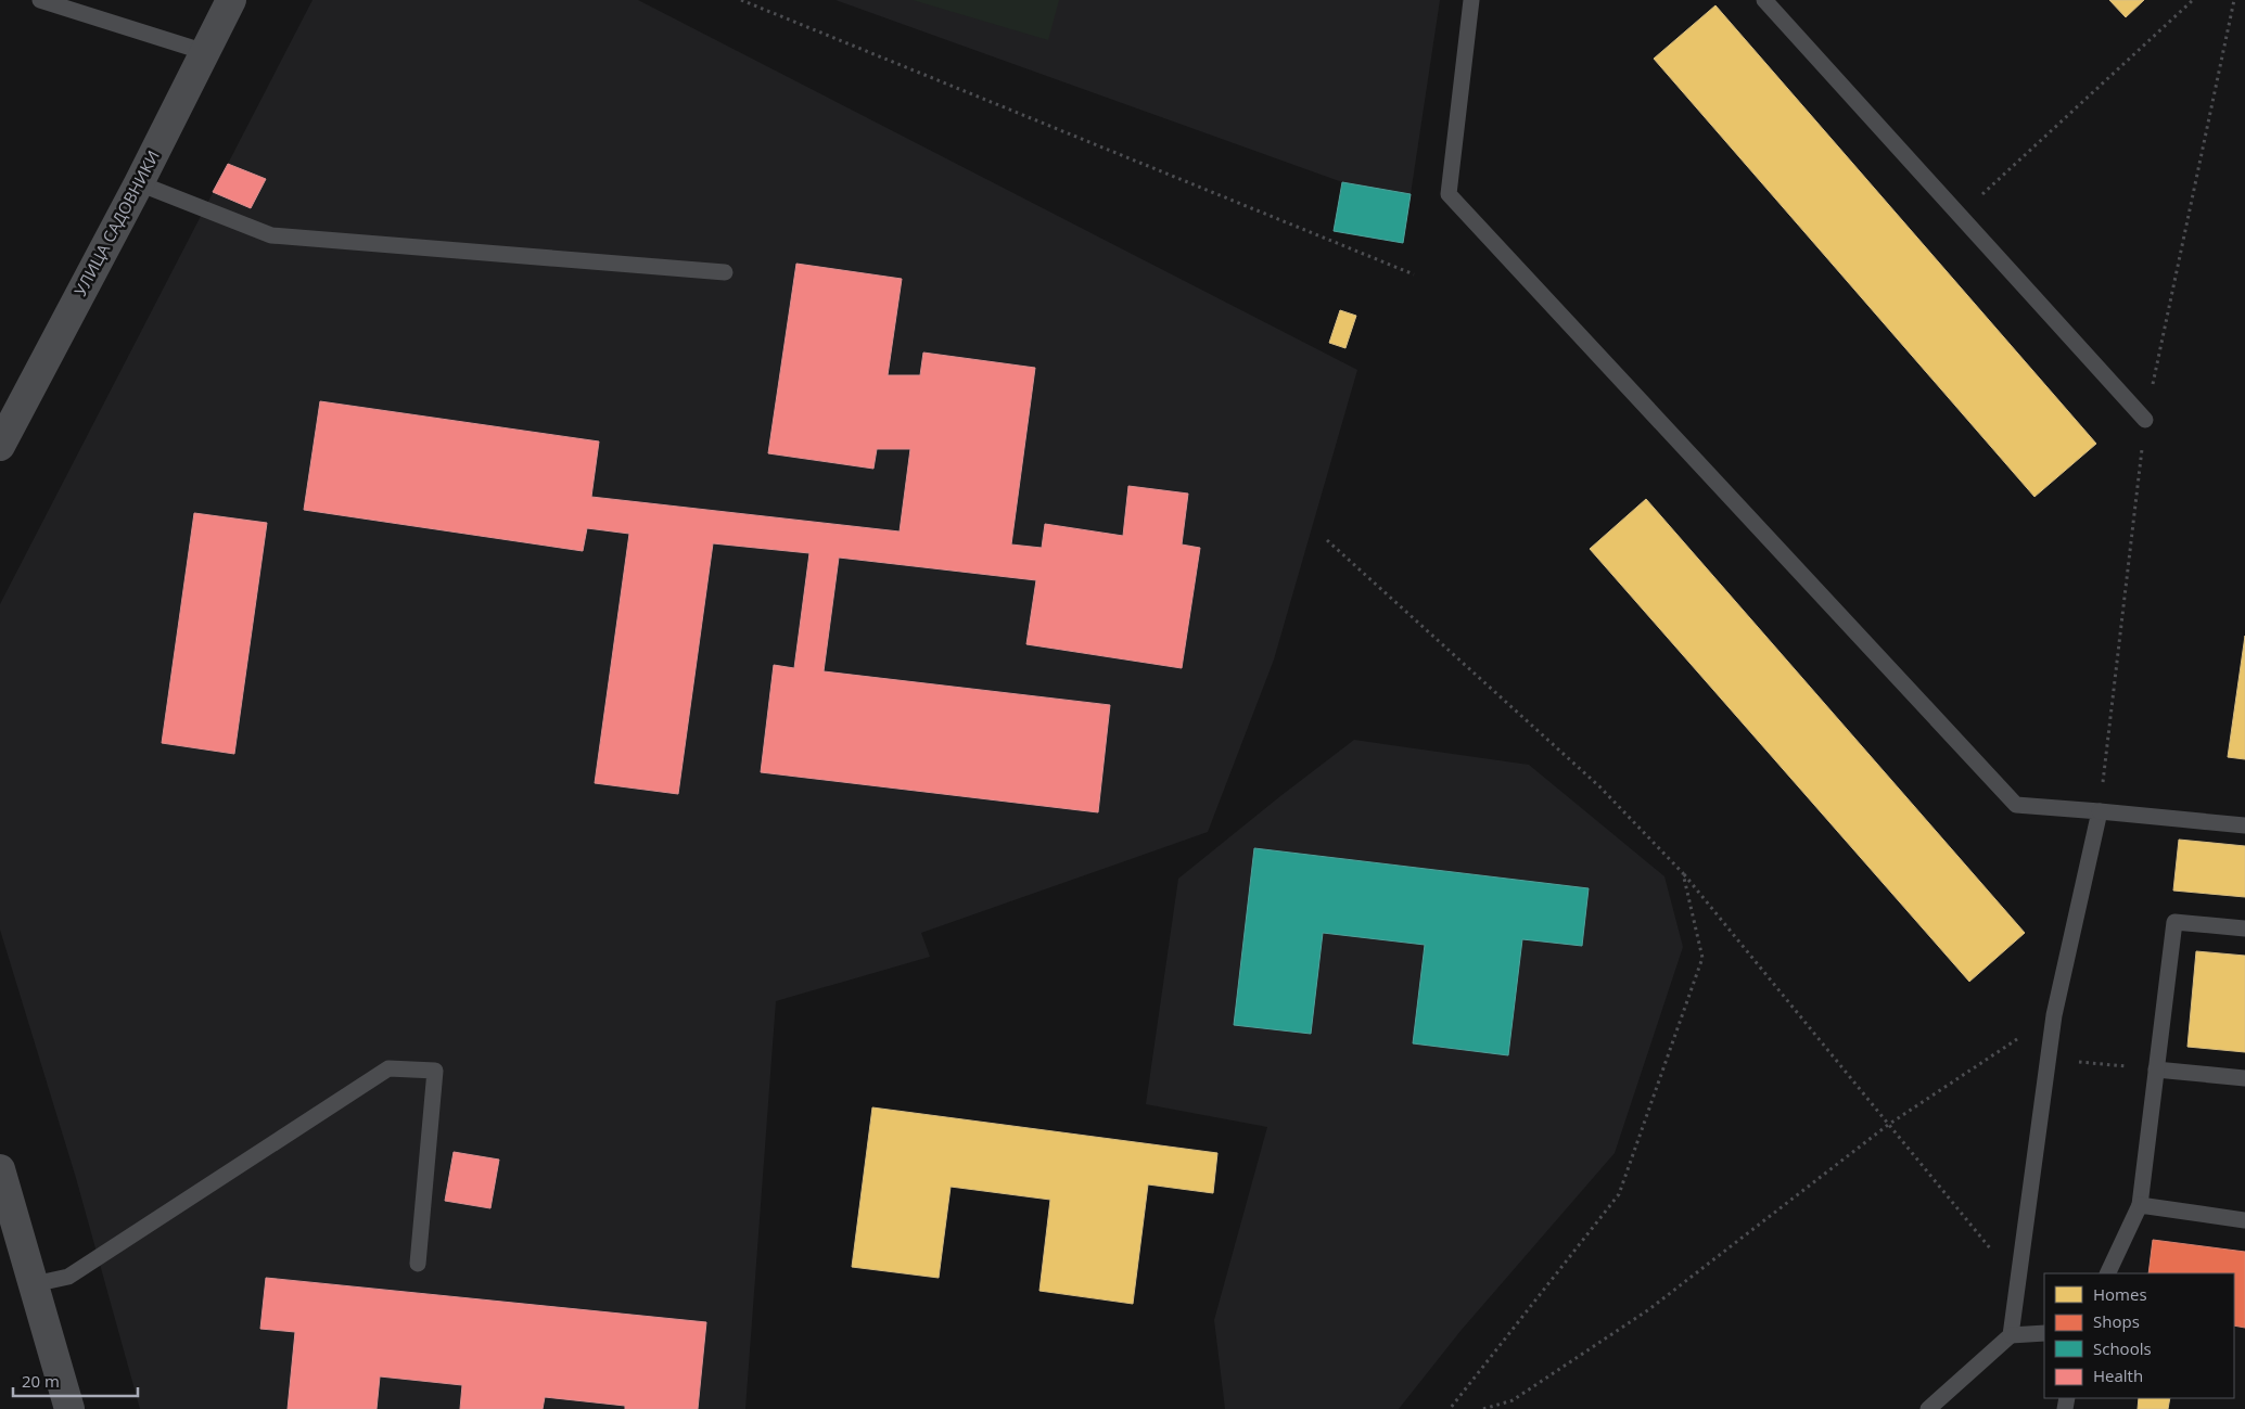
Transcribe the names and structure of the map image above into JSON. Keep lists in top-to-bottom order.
{
  "streets": {
    "street": ["УЛИЦА САДОВНИКИ"]
  },
  "legend": [
    "Homes",
    "Shops",
    "Schools",
    "Health"
  ],
  "scale_bar": "20 m"
}
